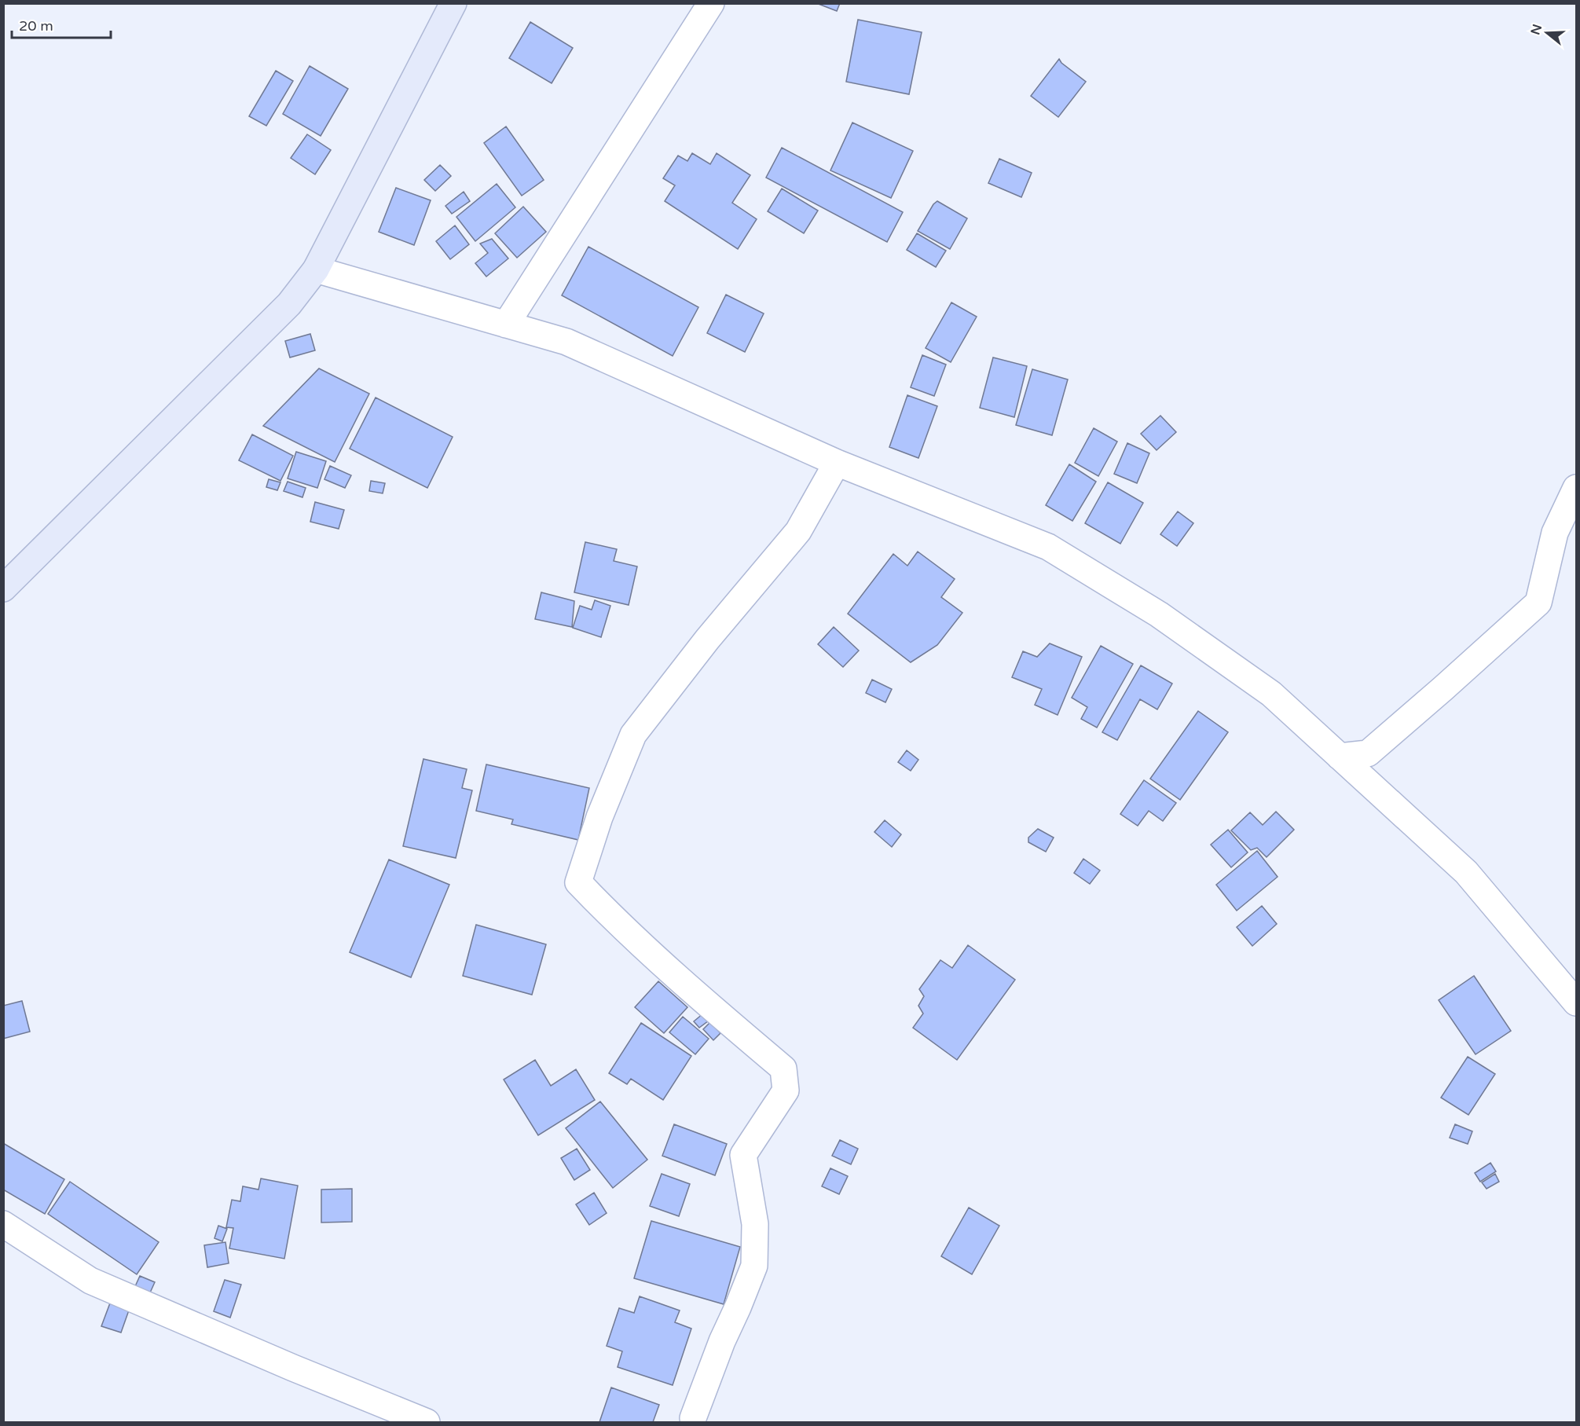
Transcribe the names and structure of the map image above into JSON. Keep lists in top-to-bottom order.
{
  "scale_bar": "20 m",
  "north": "left"
}
